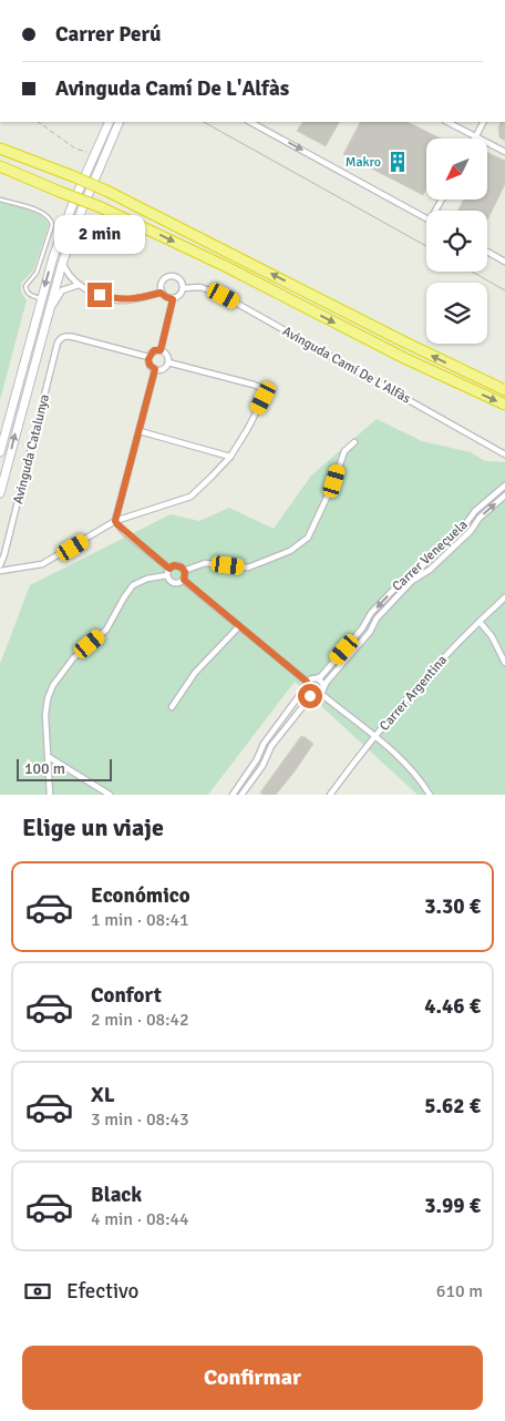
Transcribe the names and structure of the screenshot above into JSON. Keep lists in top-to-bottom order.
{
  "streets": {
    "street": [
      "Avinguda Camí De L'Alfàs",
      "Avinguda Catalunya",
      "Carrer Veneçuela",
      "Carrer Argentina"
    ]
  },
  "places": {
    "building": ["Makro"]
  },
  "scale_bar": "100 m",
  "north": "bottom left",
  "page": {
    "banner": ["Carrer Perú", "Avinguda Camí De L'Alfàs"],
    "bubble": "2 min",
    "scale": "100 m",
    "heading": "Elige un viaje",
    "list": [
      {
        "name": "Económico",
        "note": "1 min · 08:41",
        "value": "3.30 €"
      },
      {
        "name": "Confort",
        "note": "2 min · 08:42",
        "value": "4.46 €"
      },
      {
        "name": "XL",
        "note": "3 min · 08:43",
        "value": "5.62 €"
      },
      {
        "name": "Black",
        "note": "4 min · 08:44",
        "value": "3.99 €"
      }
    ],
    "pay": ["Efectivo", "610 m"],
    "buttons": "Confirmar"
  }
}
